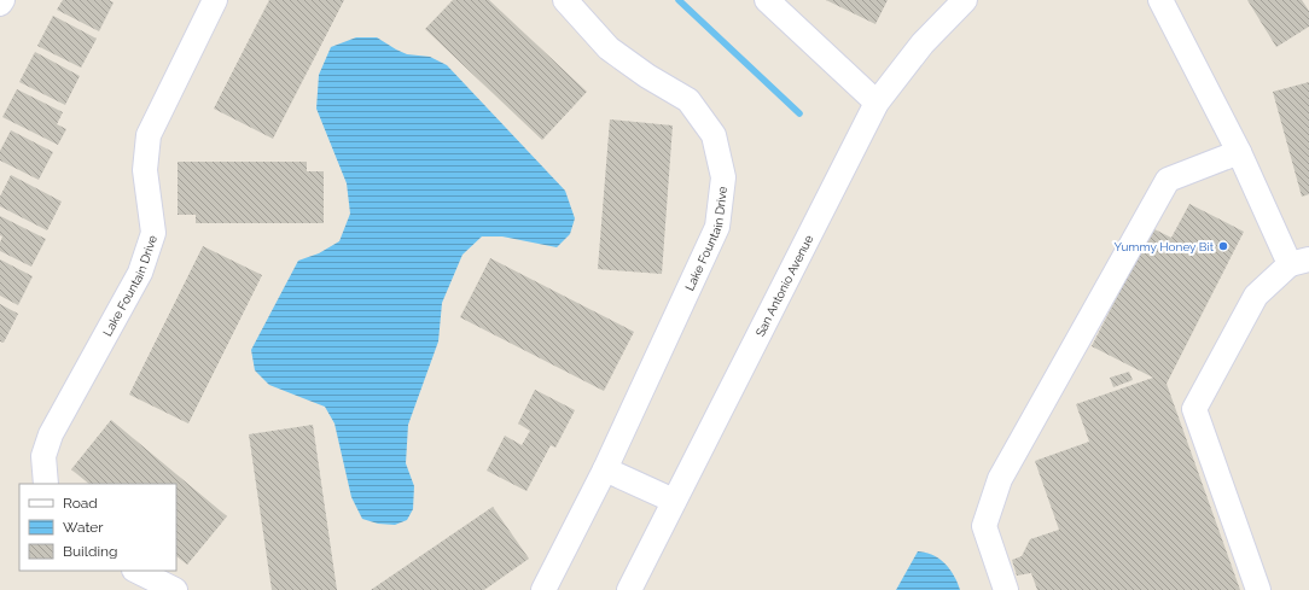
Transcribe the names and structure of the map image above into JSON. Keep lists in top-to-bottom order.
{
  "streets": {
    "street": ["Lake Fountain Drive", "San Antonio Avenue"]
  },
  "places": ["Yummy Honey Bit"],
  "legend": ["Road", "Water", "Building"]
}
